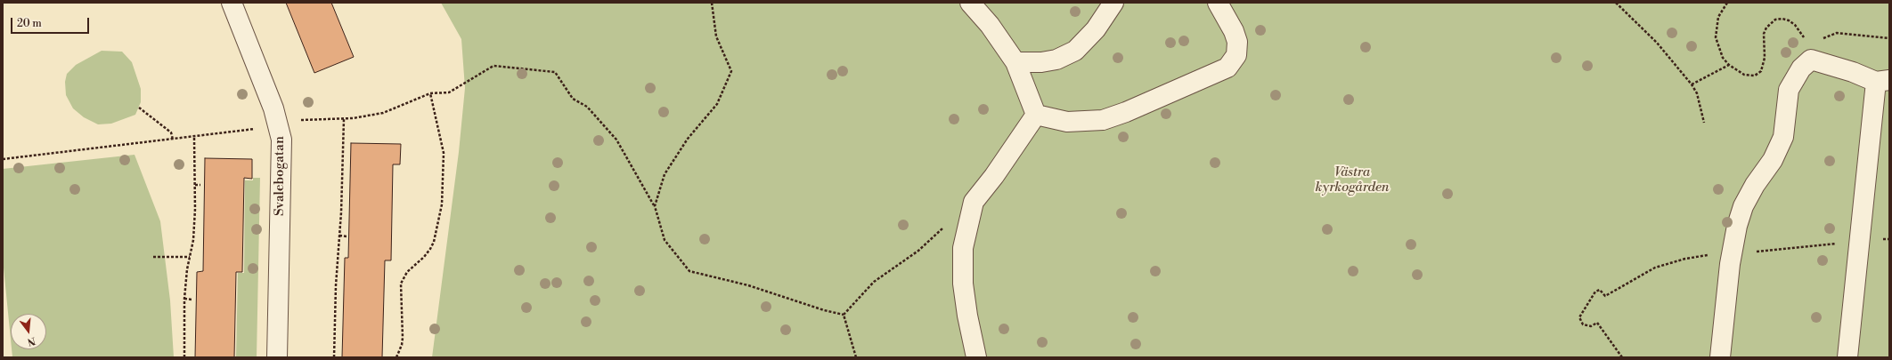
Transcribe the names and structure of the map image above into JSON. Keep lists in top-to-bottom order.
{
  "streets": {
    "street": ["Svalebogatan"]
  },
  "parks": ["Västra kyrkogården"],
  "scale_bar": "20 m",
  "north": "bottom"
}
